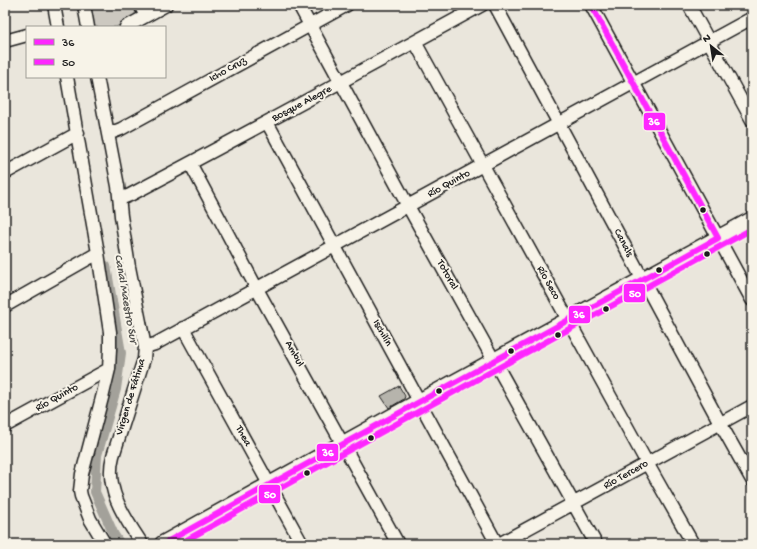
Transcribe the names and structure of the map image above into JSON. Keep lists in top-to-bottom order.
{
  "streets": {
    "street": [
      "Icho Cruz",
      "Bosque Alegre",
      "Río Quinto",
      "Canals",
      "Totoral",
      "Río Seco",
      "Ischilín",
      "Ambul",
      "Virgen de Fátima",
      "Thea",
      "Río Tercero"
    ]
  },
  "crossings": [
    ["Icho Cruz", "Totoral"],
    ["Icho Cruz", "Virgen de Fátima"],
    ["Bosque Alegre", "Totoral"],
    ["Bosque Alegre", "Río Seco"],
    ["Bosque Alegre", "Ischilín"],
    ["Bosque Alegre", "Ambul"],
    ["Bosque Alegre", "Virgen de Fátima"],
    ["Río Quinto", "Canals"],
    ["Río Quinto", "Totoral"],
    ["Río Quinto", "Río Seco"],
    ["Río Quinto", "Ischilín"],
    ["Río Quinto", "Ambul"],
    ["Río Quinto", "Virgen de Fátima"],
    ["Río Quinto", "Thea"],
    ["Canals", "Río Tercero"],
    ["Totoral", "Río Tercero"],
    ["Río Seco", "Río Tercero"],
    ["Ischilín", "Río Tercero"]
  ],
  "water": ["Canal Maestro Sur"],
  "lines": ["transit line 36", "transit line 50"],
  "legend": ["36", "50"],
  "north": "top left"
}
